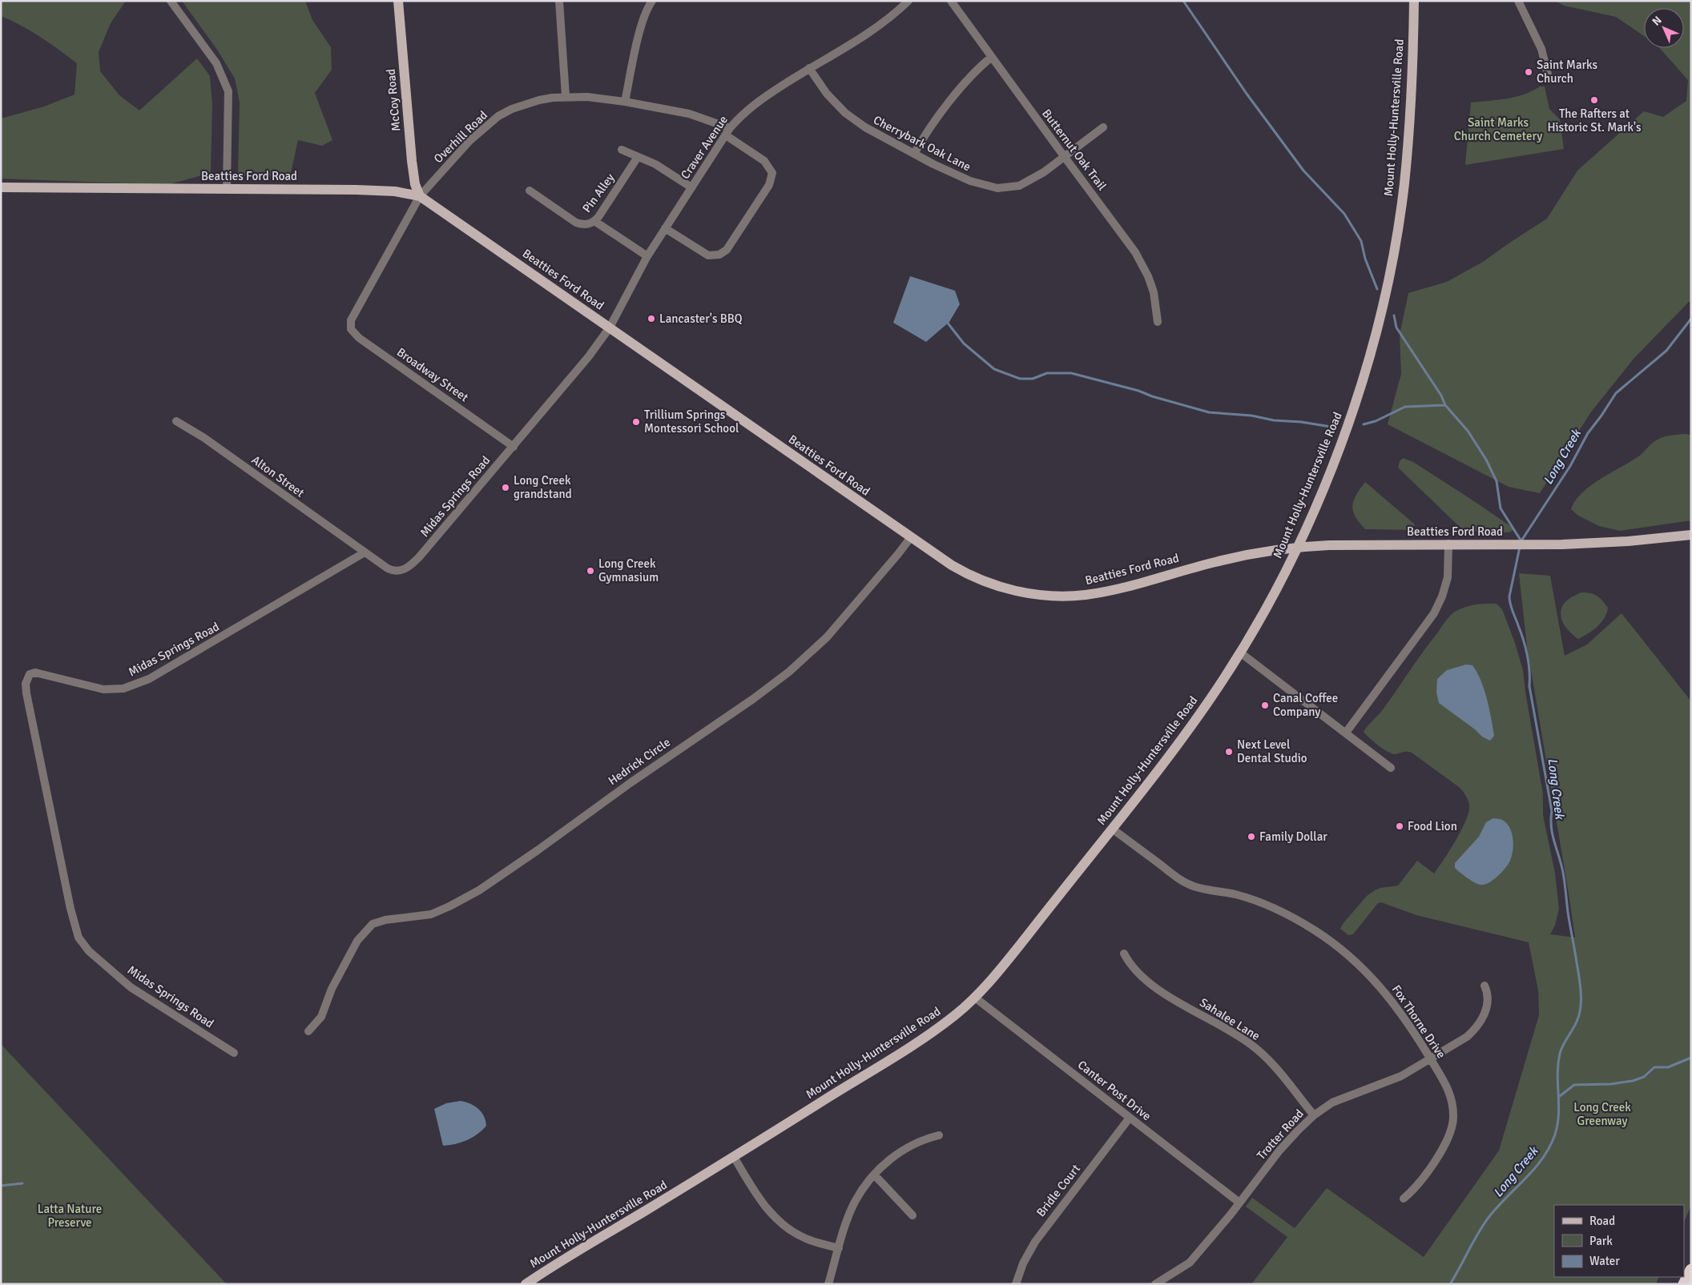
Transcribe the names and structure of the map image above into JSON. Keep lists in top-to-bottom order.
{
  "streets": {
    "main road": ["McCoy Road", "Mount Holly-Huntersville Road", "Beatties Ford Road"],
    "street": [
      "Overhill Road",
      "Cherrybark Oak Lane",
      "Craver Avenue",
      "Butternut Oak Trail",
      "Pin Alley",
      "Broadway Street",
      "Alton Street",
      "Midas Springs Road",
      "Hedrick Circle",
      "Sahalee Lane",
      "Fox Thorne Drive",
      "Canter Post Drive",
      "Trotter Road",
      "Bridle Court"
    ]
  },
  "crossings": [
    ["McCoy Road", "Overhill Road"],
    ["McCoy Road", "Beatties Ford Road"],
    ["Mount Holly-Huntersville Road", "Beatties Ford Road"],
    ["Mount Holly-Huntersville Road", "Fox Thorne Drive"],
    ["Mount Holly-Huntersville Road", "Canter Post Drive"],
    ["Overhill Road", "Craver Avenue"],
    ["Overhill Road", "Beatties Ford Road"],
    ["Overhill Road", "Broadway Street"],
    ["Cherrybark Oak Lane", "Craver Avenue"],
    ["Cherrybark Oak Lane", "Butternut Oak Trail"],
    ["Craver Avenue", "Beatties Ford Road"],
    ["Craver Avenue", "Midas Springs Road"],
    ["Beatties Ford Road", "Midas Springs Road"],
    ["Beatties Ford Road", "Hedrick Circle"],
    ["Broadway Street", "Midas Springs Road"],
    ["Alton Street", "Midas Springs Road"],
    ["Sahalee Lane", "Trotter Road"],
    ["Fox Thorne Drive", "Trotter Road"],
    ["Canter Post Drive", "Trotter Road"],
    ["Canter Post Drive", "Bridle Court"]
  ],
  "water": ["Long Creek"],
  "parks": ["Saint Marks Church Cemetery", "Long Creek Greenway", "Latta Nature Preserve"],
  "places": [
    "Saint Marks Church",
    "The Rafters at Historic St. Mark's",
    "Lancaster's BBQ",
    "Trillium Springs Montessori School",
    "Long Creek grandstand",
    "Long Creek Gymnasium",
    "Canal Coffee Company",
    "Next Level Dental Studio",
    "Food Lion",
    "Family Dollar"
  ],
  "legend": ["Road", "Park", "Water"],
  "north": "top left"
}
